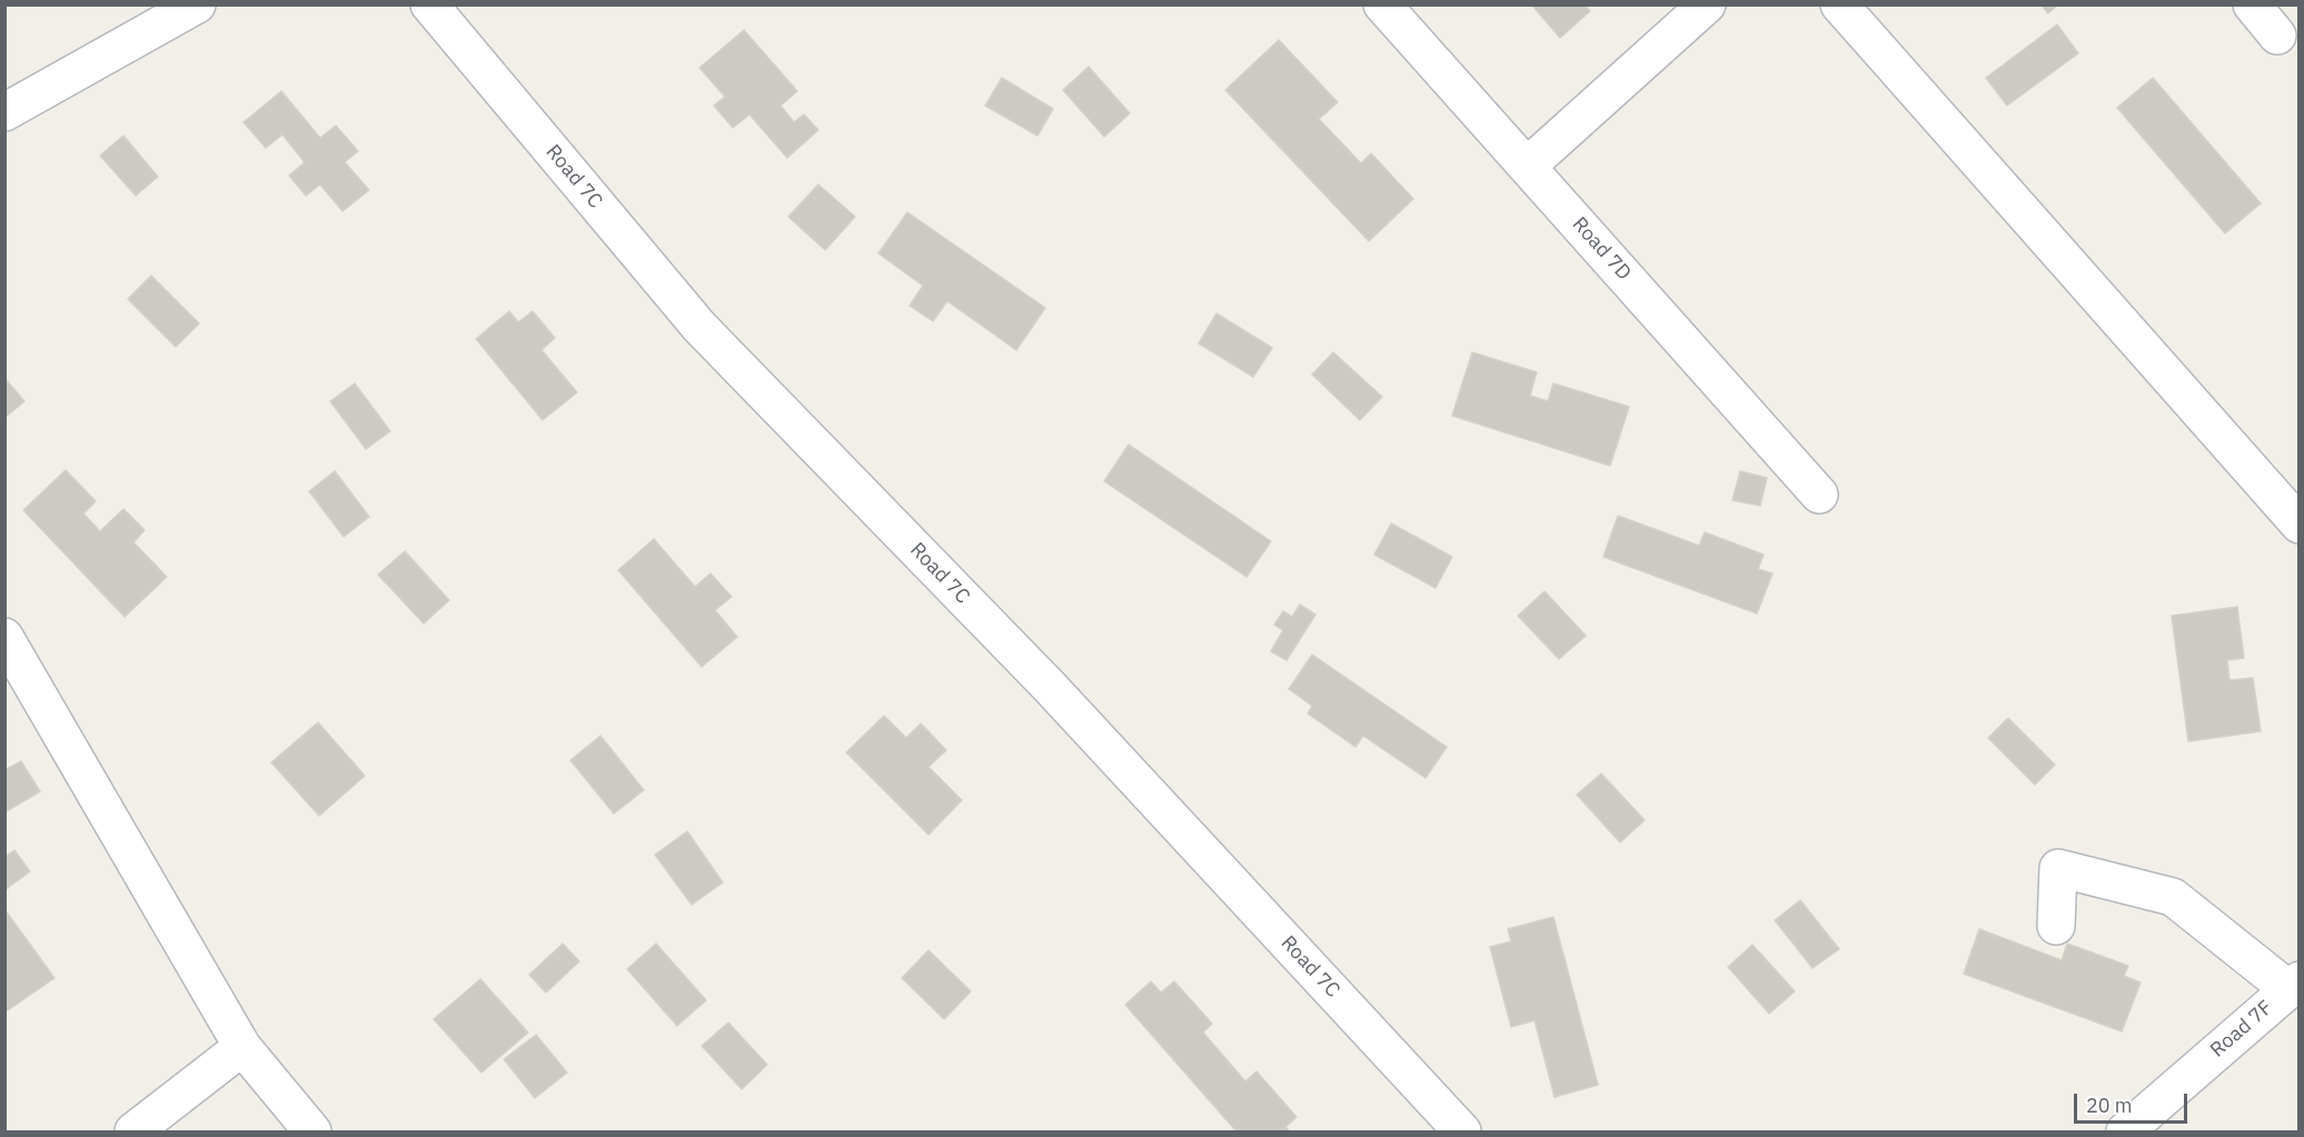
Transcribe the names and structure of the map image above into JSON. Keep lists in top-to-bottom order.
{
  "streets": {
    "street": ["Road 7C", "Road 7D", "Road 7F"]
  },
  "scale_bar": "20 m"
}
